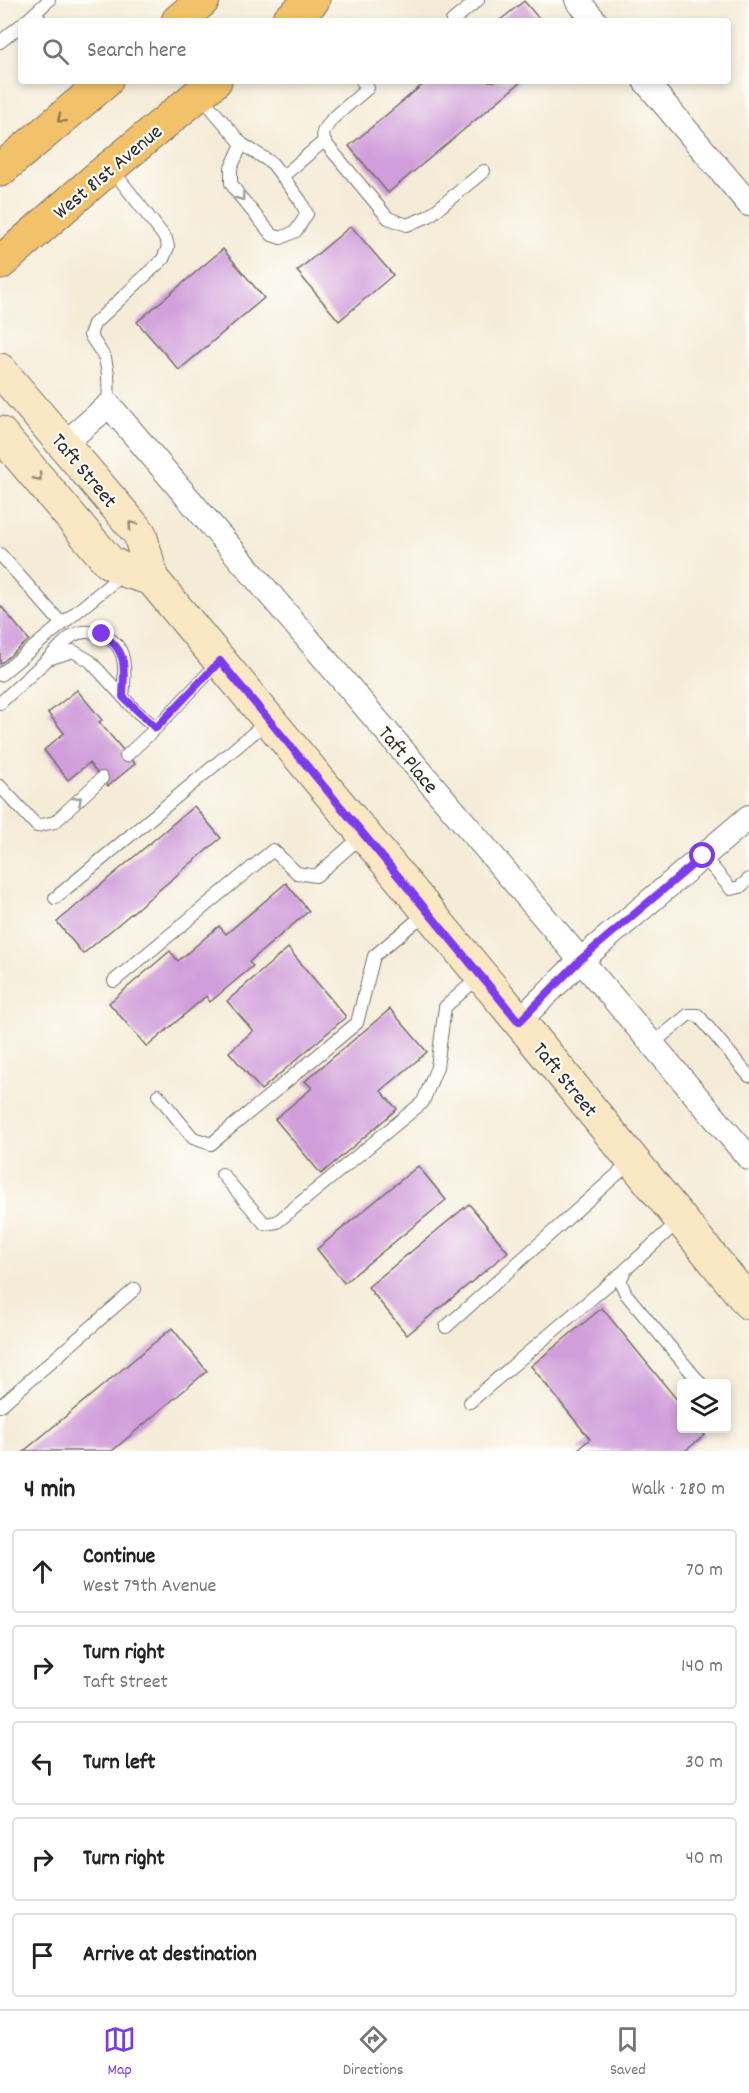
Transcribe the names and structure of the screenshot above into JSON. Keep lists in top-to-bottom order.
{
  "streets": {
    "main road": ["West 81st Avenue", "Taft Street"],
    "street": ["Taft Place"]
  },
  "page": {
    "search": "Search here",
    "heading": ["4 min", "Walk · 280 m"],
    "list": [
      ["Continue", "West 79th Avenue", "70 m"],
      ["Turn right", "Taft Street", "140 m"],
      ["Turn left", "30 m"],
      ["Turn right", "40 m"],
      "Arrive at destination"
    ],
    "nav": ["Map", "Directions", "Saved"]
  }
}
